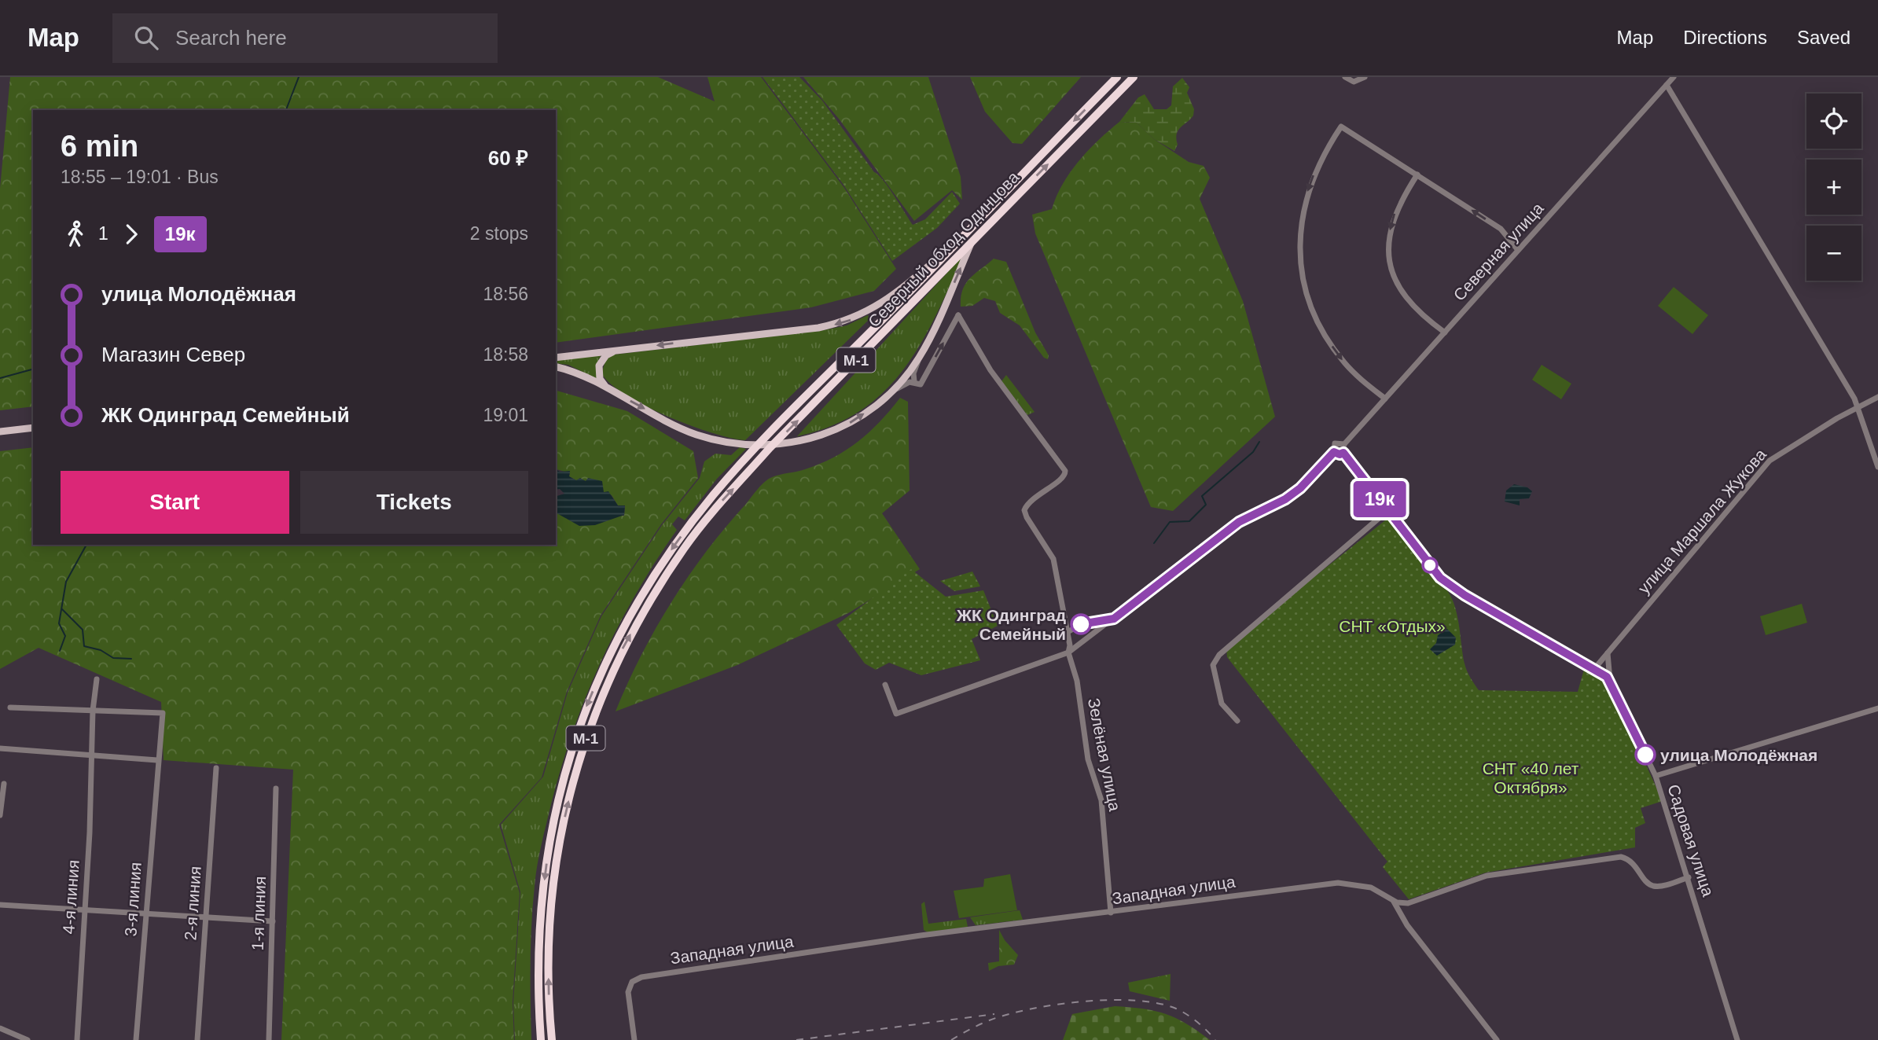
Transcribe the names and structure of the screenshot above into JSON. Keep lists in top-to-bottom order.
{
  "streets": {
    "highway": ["Северный обход Одинцова", "М-1"],
    "street": [
      "Северная улица",
      "улица Маршала Жукова",
      "Зелёная улица",
      "Садовая улица",
      "Западная улица",
      "4-я линия",
      "3-я линия",
      "2-я линия",
      "1-я линия"
    ]
  },
  "crossings": [
    ["Северный обход Одинцова", "М-1"],
    ["улица Маршала Жукова", "Садовая улица"],
    ["Зелёная улица", "Западная улица"],
    ["4-я линия", "3-я линия"]
  ],
  "parks": ["СНТ «Отдых»", "СНТ «40 лет Октября»"],
  "places": ["ЖК Одинград Семейный", "улица Молодёжная"],
  "lines": ["bus line 19к"],
  "page": {
    "header": "Map",
    "search": "Search here",
    "nav": ["Map", "Directions", "Saved"],
    "on_map": "19к",
    "map_buttons": ["+", "−"],
    "heading": ["6 min", "18:55 – 19:01 · Bus", "60 ₽"],
    "legs": ["1", "19к", "2 stops"],
    "list": [
      {
        "name": "улица Молодёжная",
        "value": "18:56"
      },
      {
        "name": "Магазин Север",
        "value": "18:58"
      },
      {
        "name": "ЖК Одинград Семейный",
        "value": "19:01"
      }
    ],
    "buttons": ["Start", "Tickets"]
  }
}
